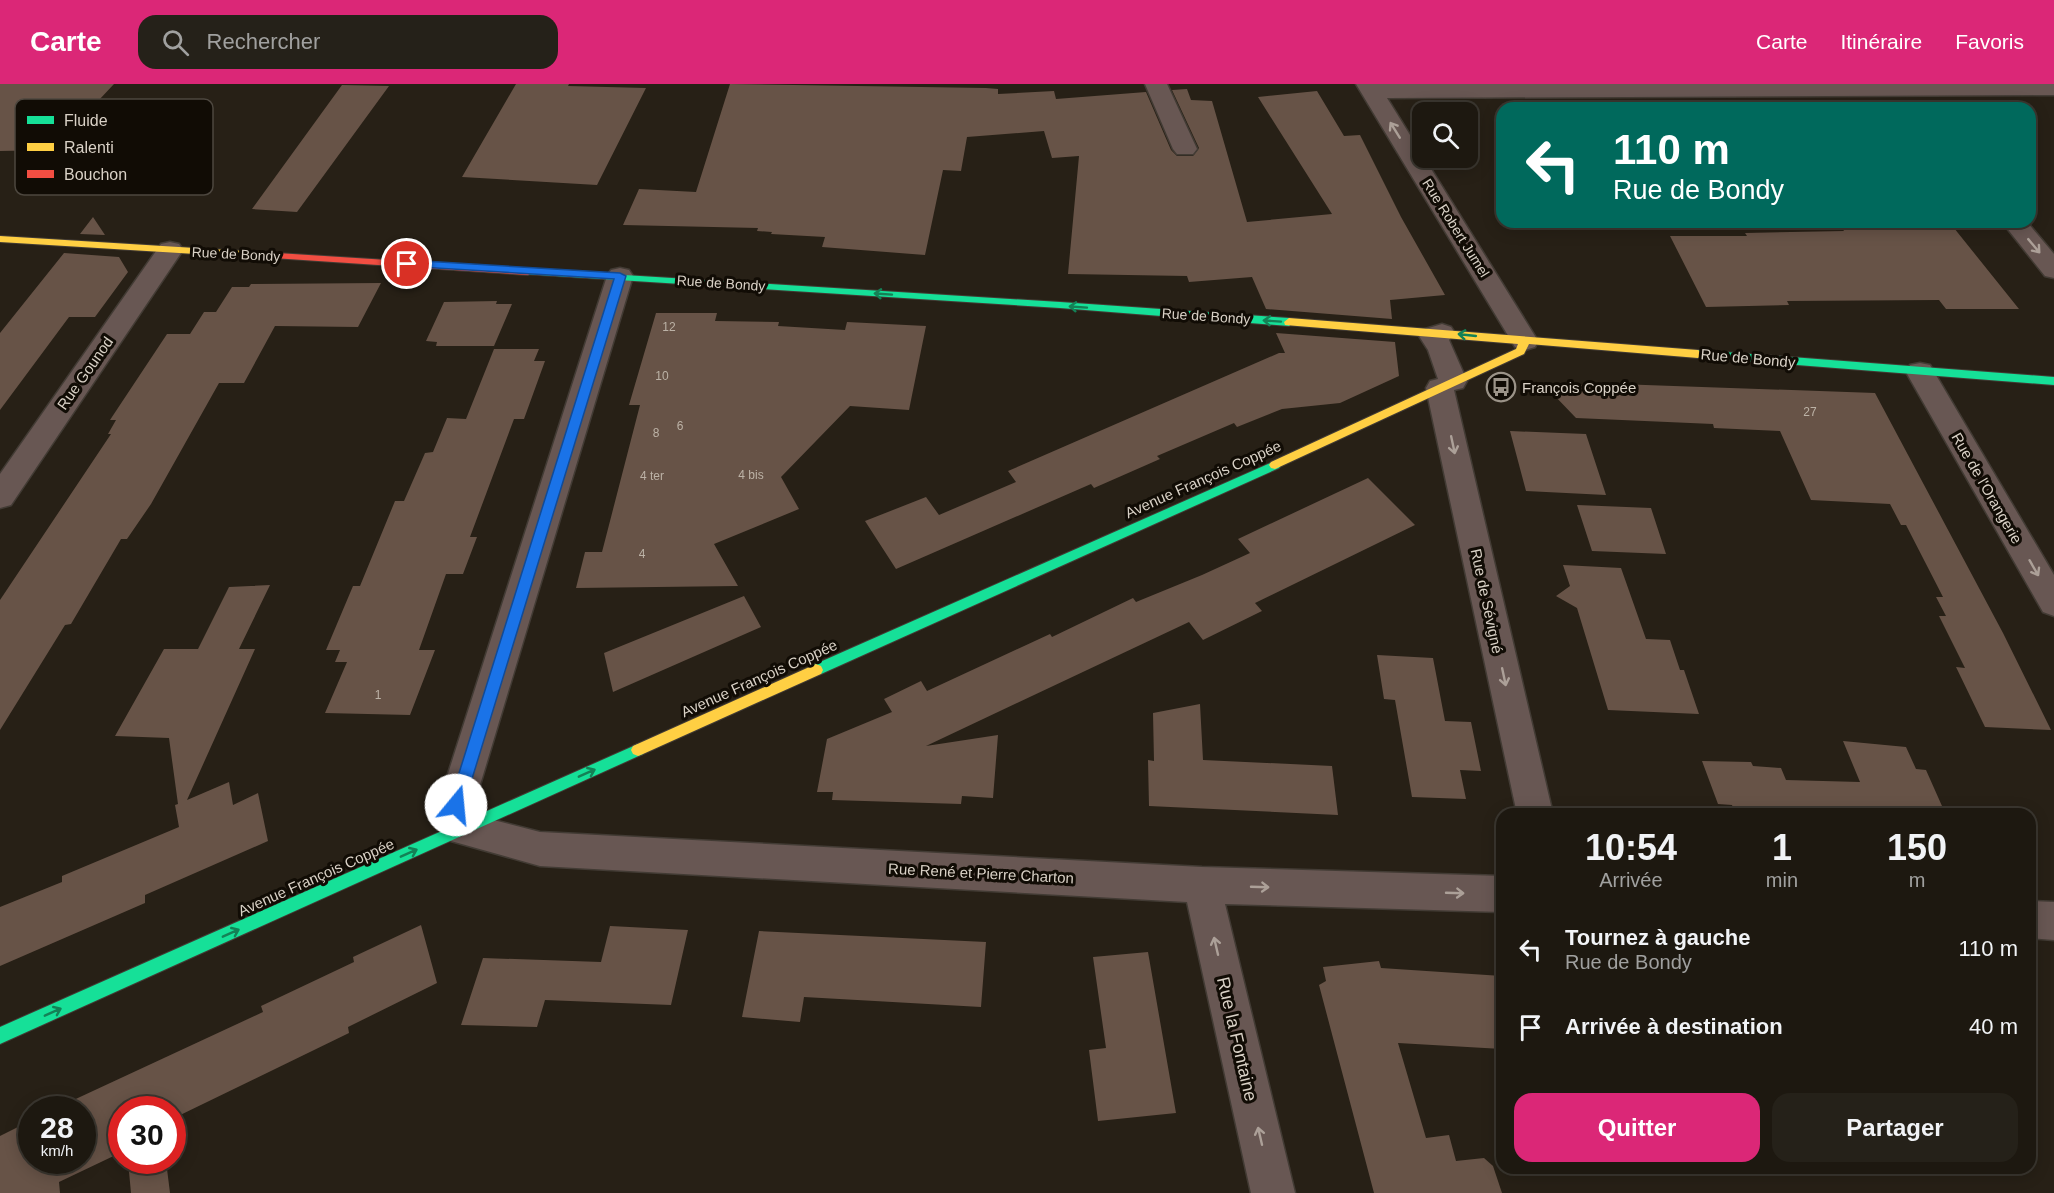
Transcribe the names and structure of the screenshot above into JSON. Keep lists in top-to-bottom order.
{
  "streets": {
    "street": [
      "Rue Robert Jumel",
      "Rue de Bondy",
      "Rue Gounod",
      "Avenue François Coppée",
      "Rue de l'Orangerie",
      "Rue de Sévigné",
      "Rue René et Pierre Charton",
      "Rue la Fontaine"
    ]
  },
  "crossings": [
    ["Rue Robert Jumel", "Rue de Bondy"],
    ["Rue Robert Jumel", "Avenue François Coppée"],
    ["Rue de Bondy", "Rue Gounod"],
    ["Rue de Bondy", "Avenue François Coppée"],
    ["Rue de Bondy", "Rue de l'Orangerie"],
    ["Avenue François Coppée", "Rue de Sévigné"],
    ["Avenue François Coppée", "Rue René et Pierre Charton"],
    ["Rue René et Pierre Charton", "Rue la Fontaine"]
  ],
  "one_way": [
    "Rue Robert Jumel",
    "Rue de Bondy",
    "Avenue François Coppée",
    "Rue de l'Orangerie",
    "Rue de Sévigné",
    "Rue la Fontaine"
  ],
  "places": {
    "bus stop": ["François Coppée"]
  },
  "house_numbers": [
    "12",
    "10",
    "27",
    "6",
    "8",
    "4 bis",
    "4 ter",
    "4",
    "1"
  ],
  "legend": ["Fluide", "Ralenti", "Bouchon"],
  "page": {
    "header": "Carte",
    "search": "Rechercher",
    "nav": ["Carte", "Itinéraire", "Favoris"],
    "turn": ["110 m", "Rue de Bondy"],
    "eta": [
      "10:54",
      "Arrivée",
      "1",
      "min",
      "150",
      "m"
    ],
    "list": [
      {
        "name": "Tournez à gauche",
        "note": "Rue de Bondy",
        "value": "110 m"
      },
      {
        "name": "Arrivée à destination",
        "value": "40 m"
      }
    ],
    "buttons": ["Quitter", "Partager"],
    "speed": "28 km/h",
    "limit": "30"
  }
}
